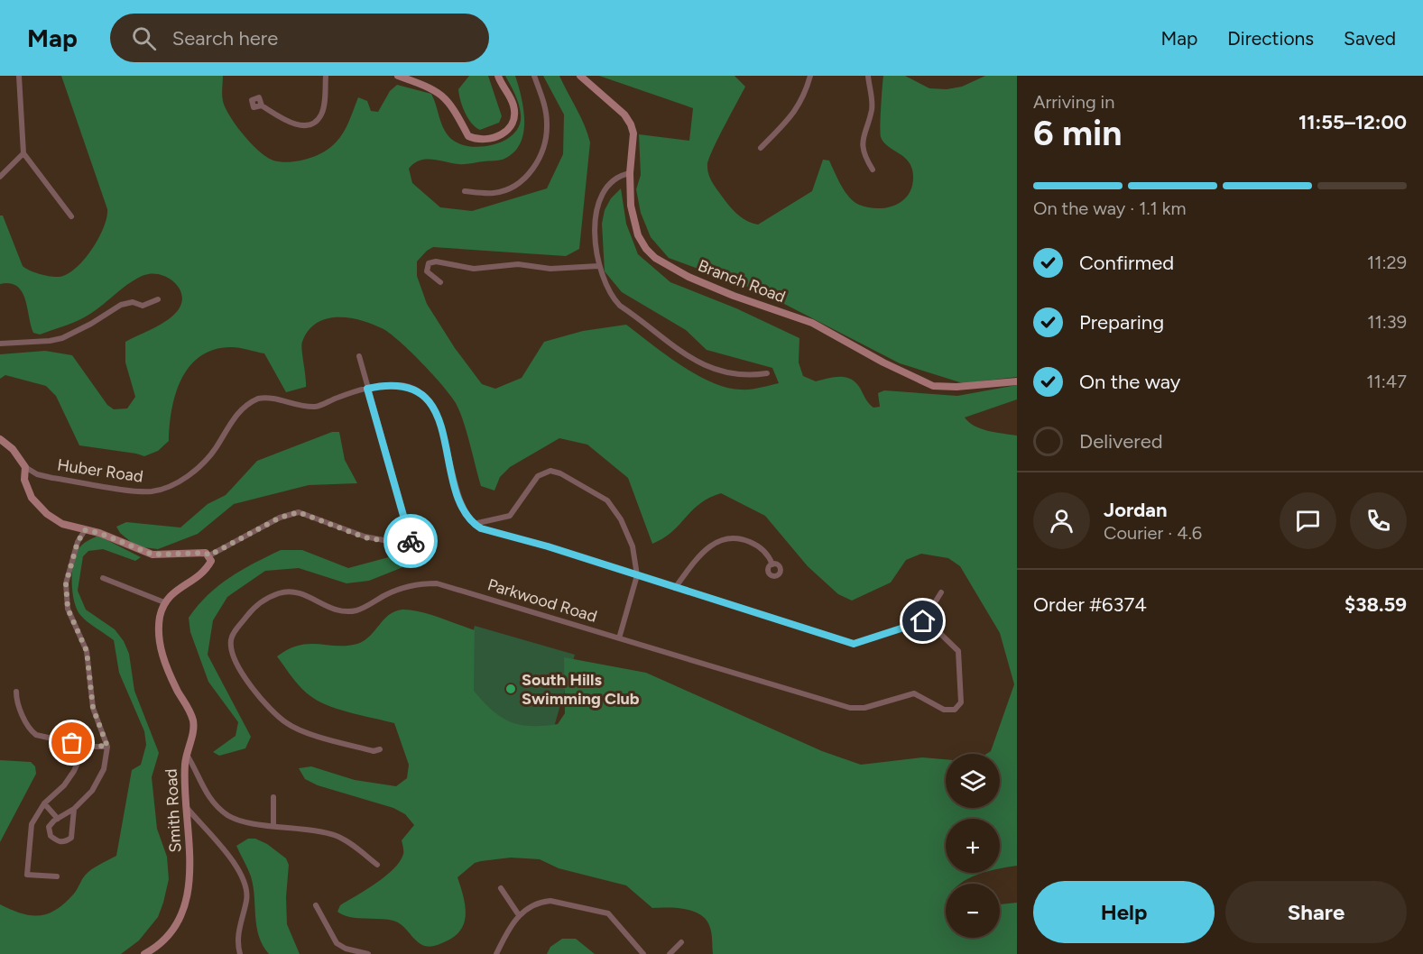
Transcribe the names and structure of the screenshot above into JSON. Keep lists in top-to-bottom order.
{
  "streets": {
    "street": [
      "Branch Road",
      "Huber Road",
      "Parkwood Road",
      "Smith Road"
    ]
  },
  "places": ["South Hills Swimming Club"],
  "page": {
    "header": "Map",
    "search": "Search here",
    "nav": ["Map", "Directions", "Saved"],
    "heading": ["6 min", "Arriving in", "11:55–12:00"],
    "panel": [
      "Jordan",
      "Courier · 4.6",
      "Order #6374",
      "$38.59"
    ],
    "bar": "On the way · 1.1 km",
    "list": [
      ["Confirmed", "11:29"],
      ["Preparing", "11:39"],
      ["On the way", "11:47"],
      "Delivered"
    ],
    "map_buttons": ["+", "−"],
    "buttons": ["Help", "Share"]
  }
}
